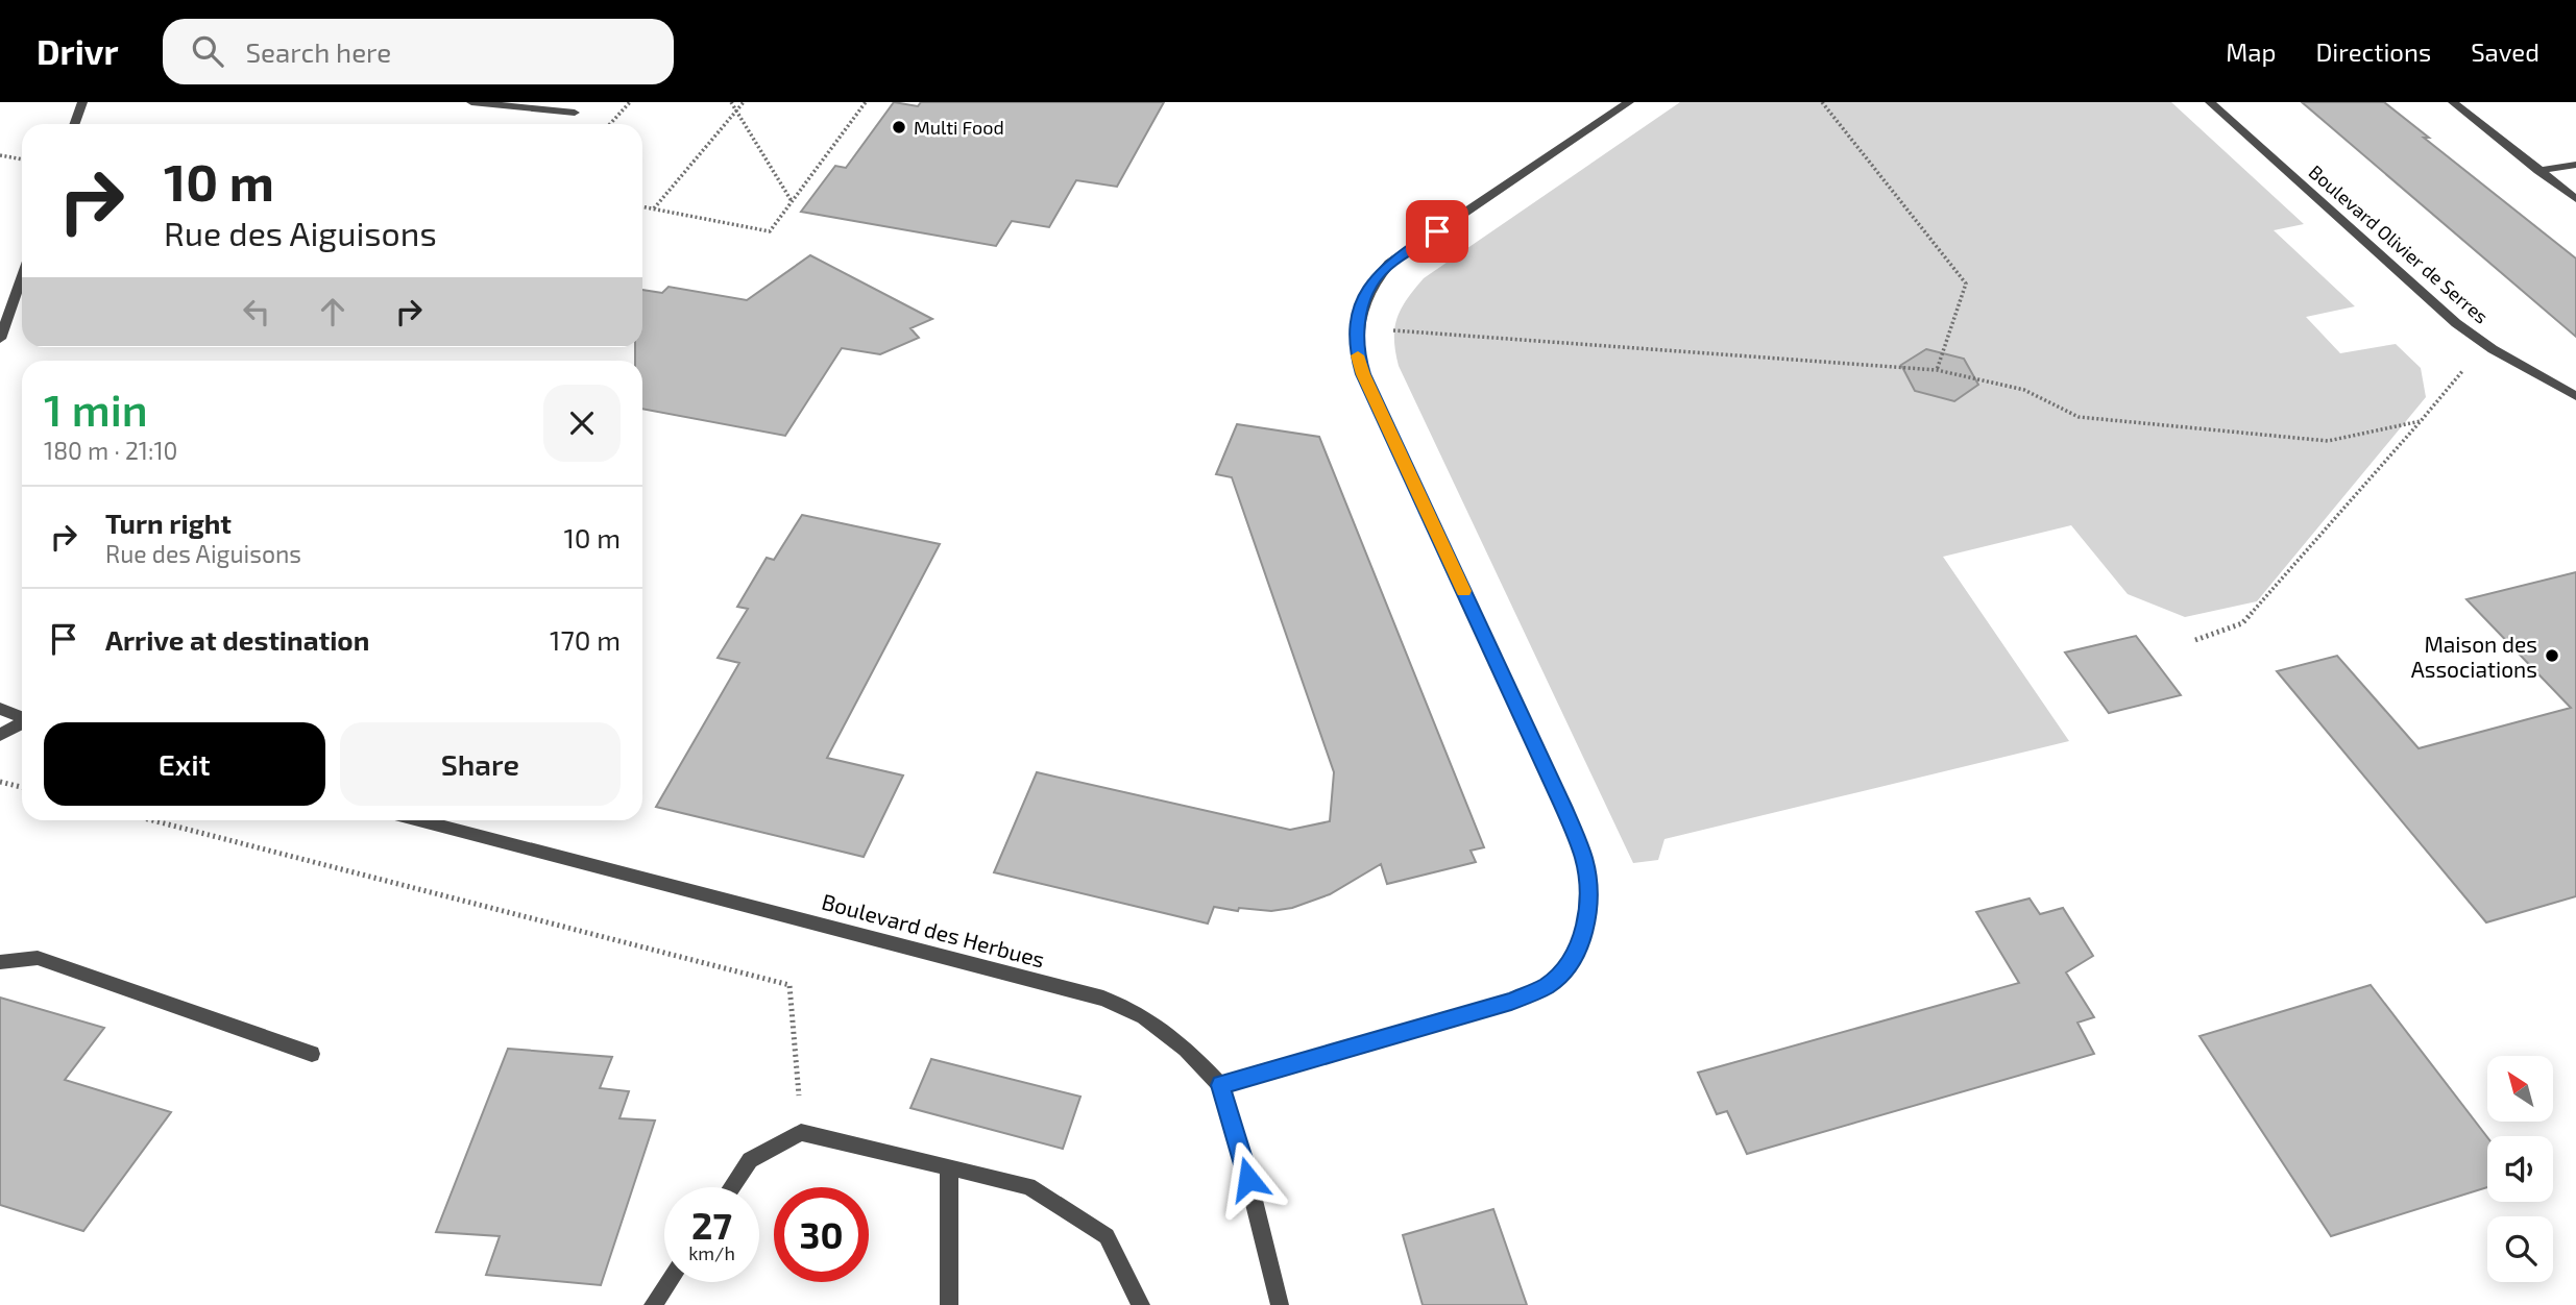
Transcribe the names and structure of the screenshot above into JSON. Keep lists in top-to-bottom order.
{
  "streets": {
    "street": ["Boulevard Olivier de Serres", "Boulevard des Herbues"]
  },
  "places": ["Multi Food", "Maison des Associations"],
  "north": "top left",
  "page": {
    "header": "Drivr",
    "search": "Search here",
    "nav": ["Map", "Directions", "Saved"],
    "turn": ["10 m", "Rue des Aiguisons"],
    "heading": ["1 min", "180 m · 21:10"],
    "list": [
      {
        "name": "Turn right",
        "note": "Rue des Aiguisons",
        "value": "10 m"
      },
      {
        "name": "Arrive at destination",
        "value": "170 m"
      }
    ],
    "buttons": ["Exit", "Share"],
    "speed": "27 km/h",
    "limit": "30"
  }
}
